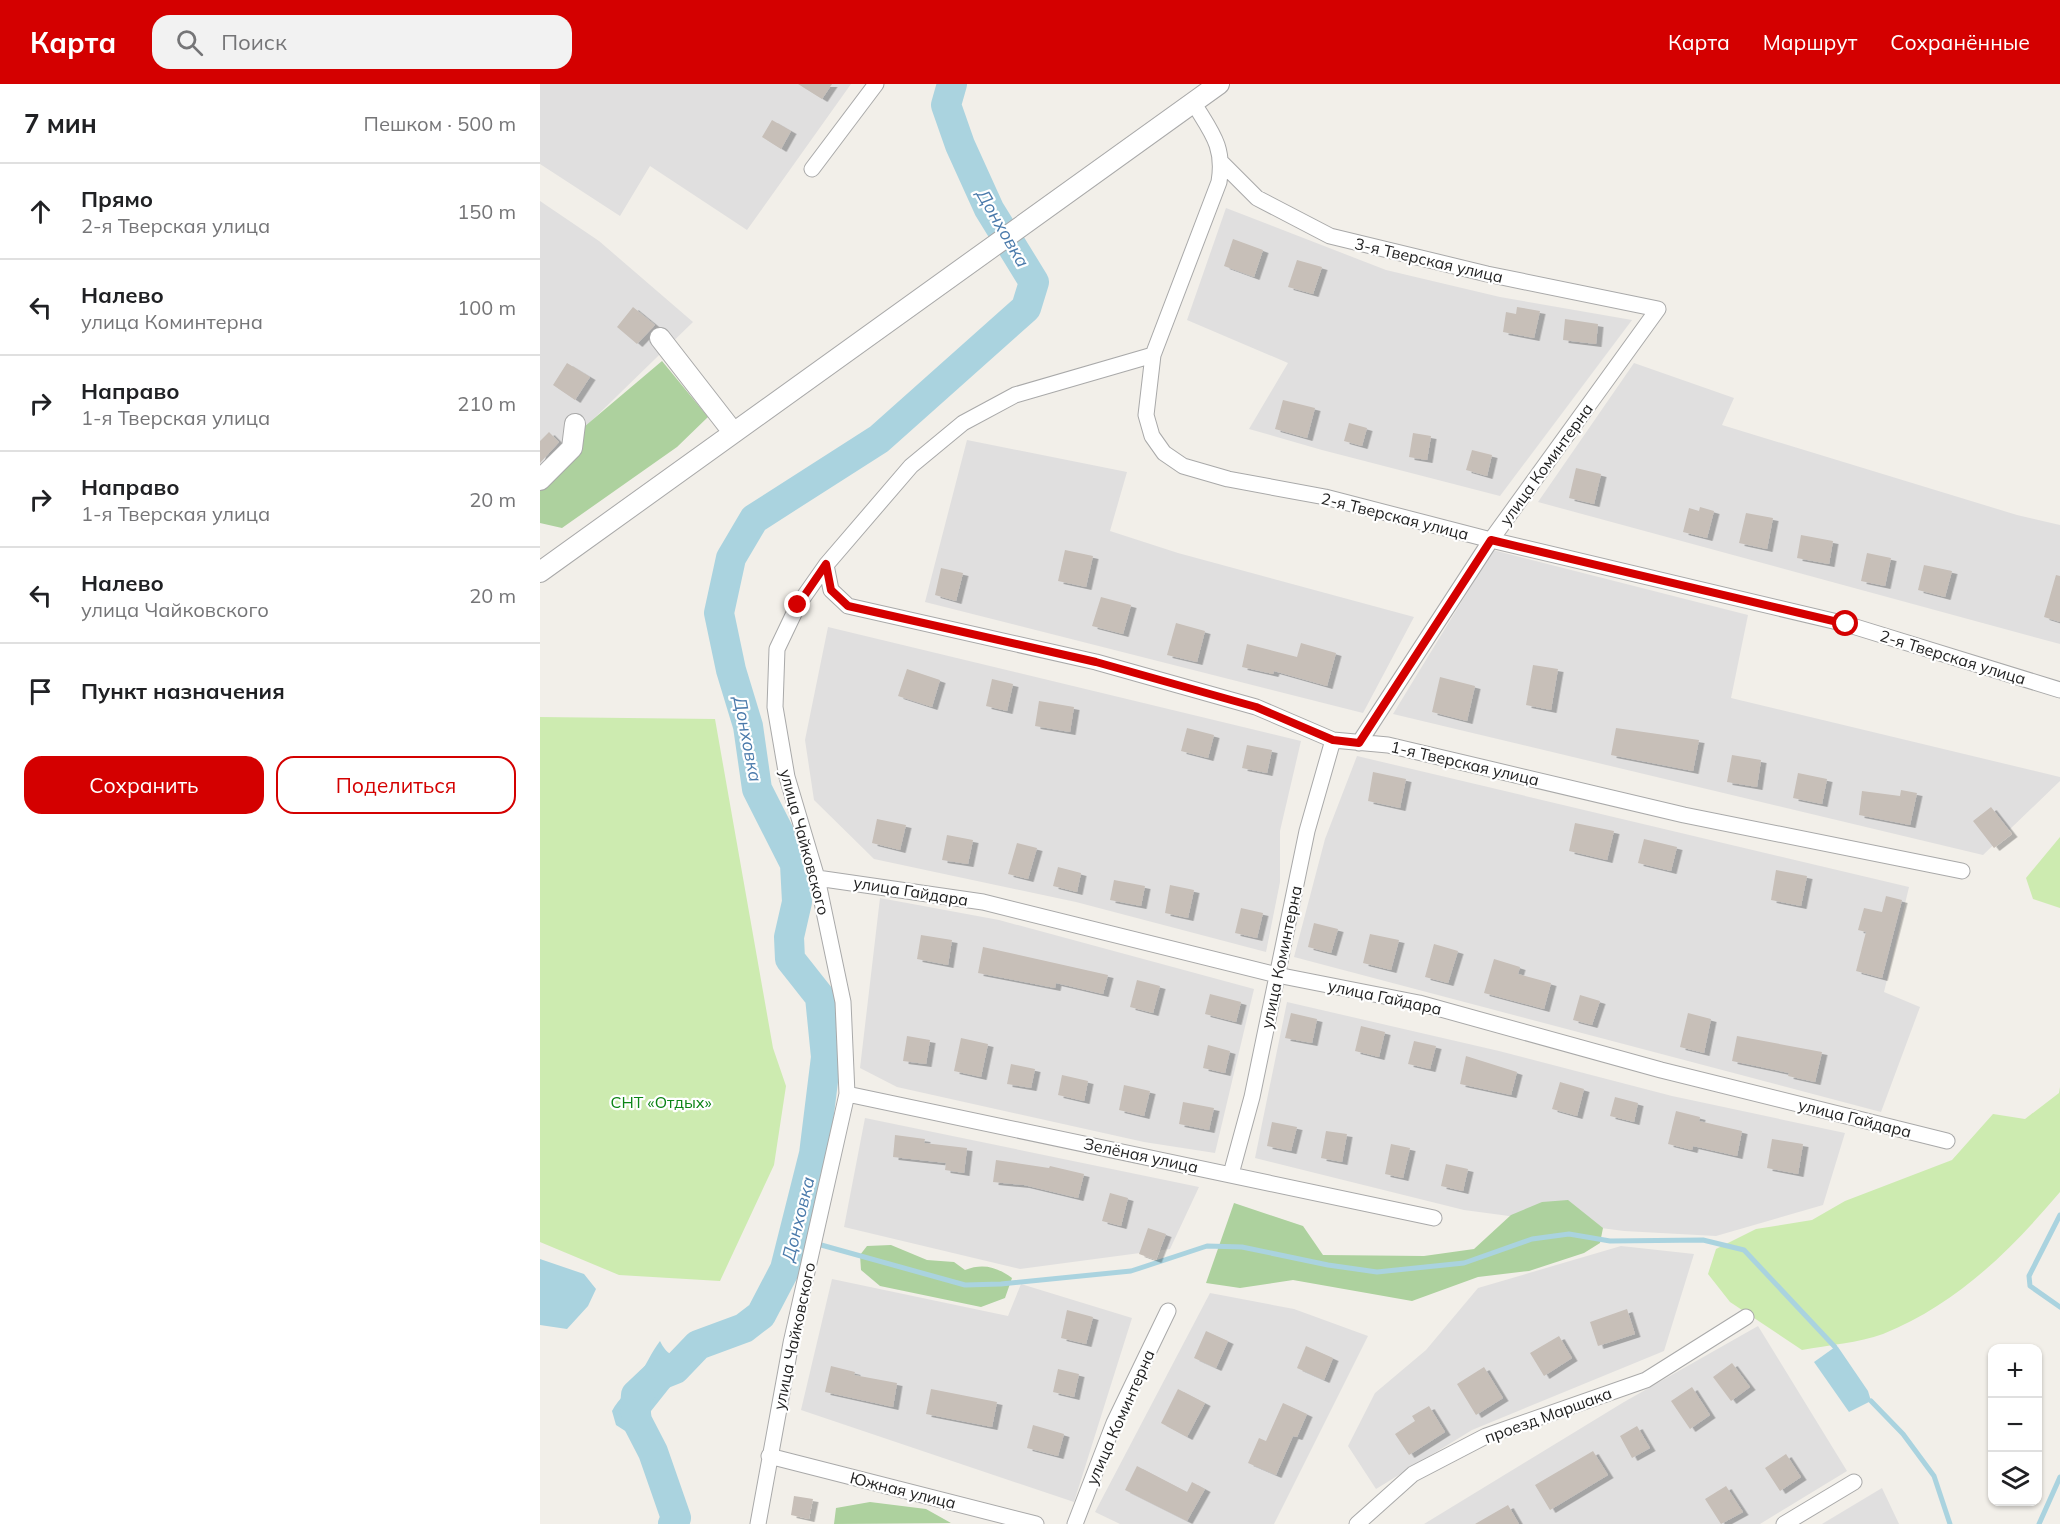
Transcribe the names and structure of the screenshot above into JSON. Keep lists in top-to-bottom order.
{
  "streets": {
    "street": [
      "3-я Тверская улица",
      "улица Коминтерна",
      "2-я Тверская улица",
      "1-я Тверская улица",
      "улица Чайковского",
      "улица Гайдара",
      "Зелёная улица",
      "проезд Маршака",
      "Южная улица"
    ]
  },
  "crossings": [
    ["3-я Тверская улица", "улица Коминтерна"],
    ["3-я Тверская улица", "2-я Тверская улица"],
    ["улица Коминтерна", "2-я Тверская улица"],
    ["улица Коминтерна", "1-я Тверская улица"],
    ["улица Коминтерна", "улица Гайдара"],
    ["улица Коминтерна", "Зелёная улица"],
    ["2-я Тверская улица", "улица Чайковского"],
    ["1-я Тверская улица", "улица Чайковского"],
    ["улица Чайковского", "улица Гайдара"],
    ["улица Чайковского", "Зелёная улица"],
    ["улица Чайковского", "Южная улица"]
  ],
  "water": ["Донховка"],
  "parks": ["СНТ «Отдых»"],
  "page": {
    "header": "Карта",
    "search": "Поиск",
    "nav": ["Карта", "Маршрут", "Сохранённые"],
    "heading": ["7 мин", "Пешком · 500 m"],
    "list": [
      ["Прямо", "2-я Тверская улица", "150 m"],
      ["Налево", "улица Коминтерна", "100 m"],
      ["Направо", "1-я Тверская улица", "210 m"],
      ["Направо", "1-я Тверская улица", "20 m"],
      ["Налево", "улица Чайковского", "20 m"],
      "Пункт назначения"
    ],
    "buttons": ["Сохранить", "Поделиться"],
    "map_buttons": ["+", "−"]
  }
}
